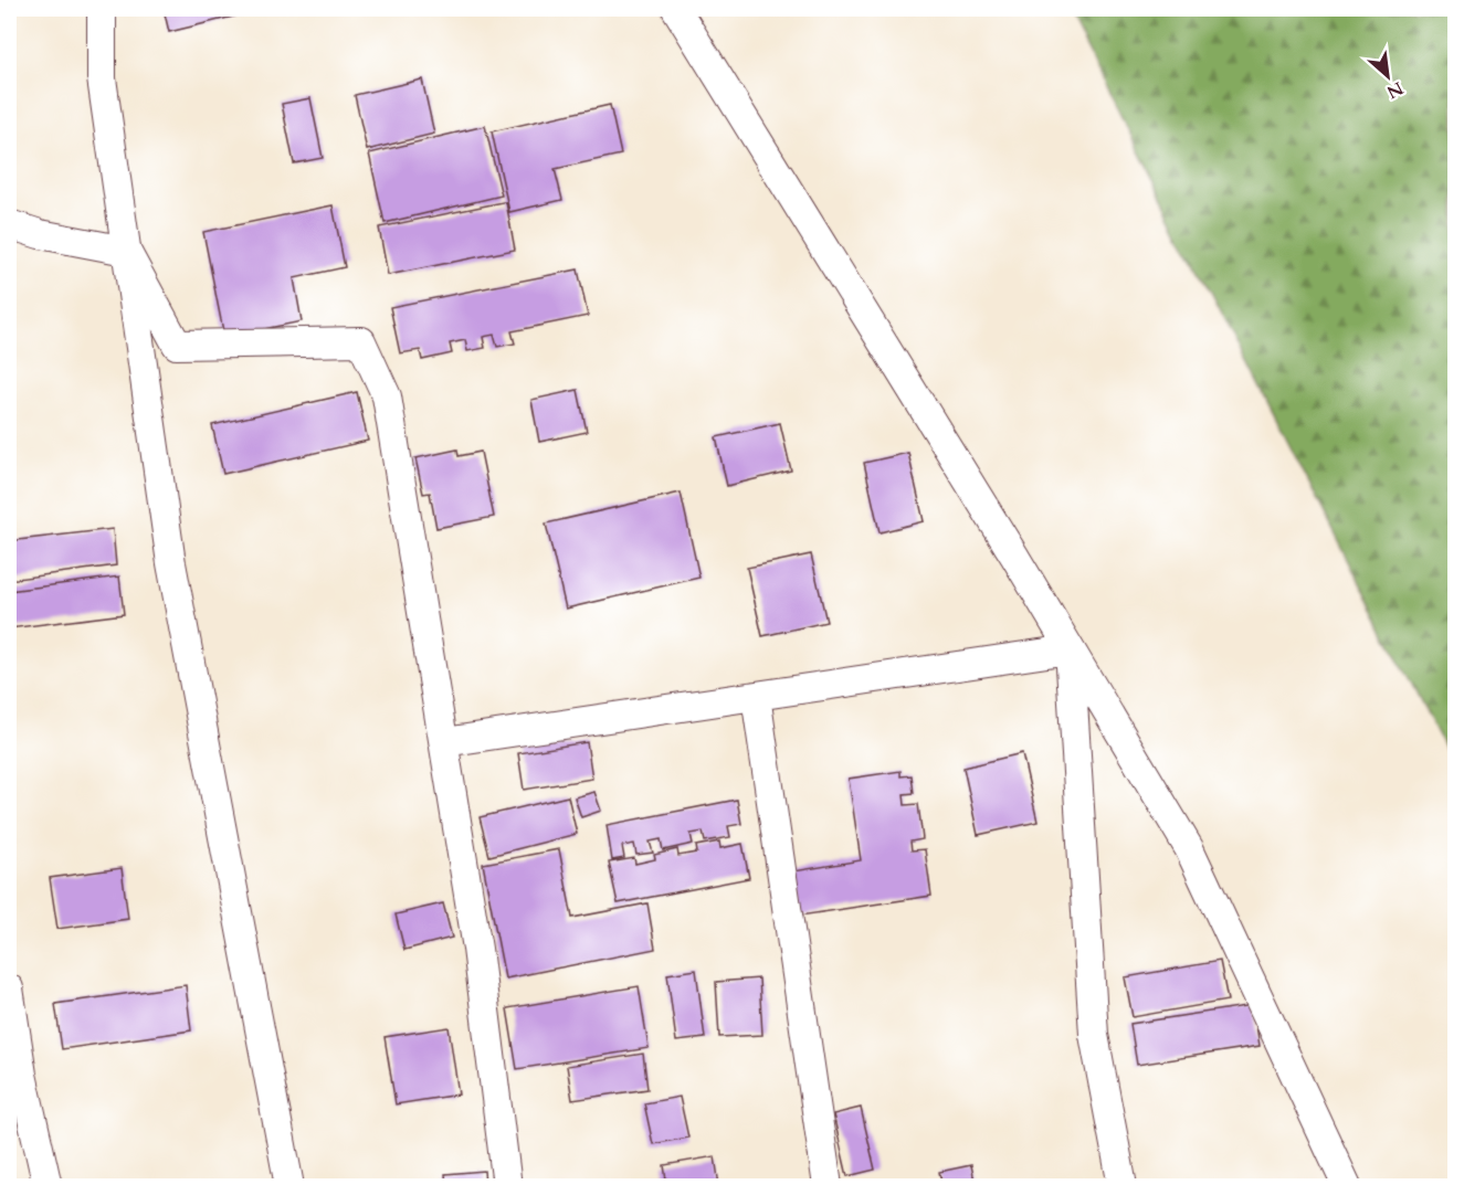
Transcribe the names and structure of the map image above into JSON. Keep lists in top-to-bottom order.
{
  "north": "bottom right"
}
